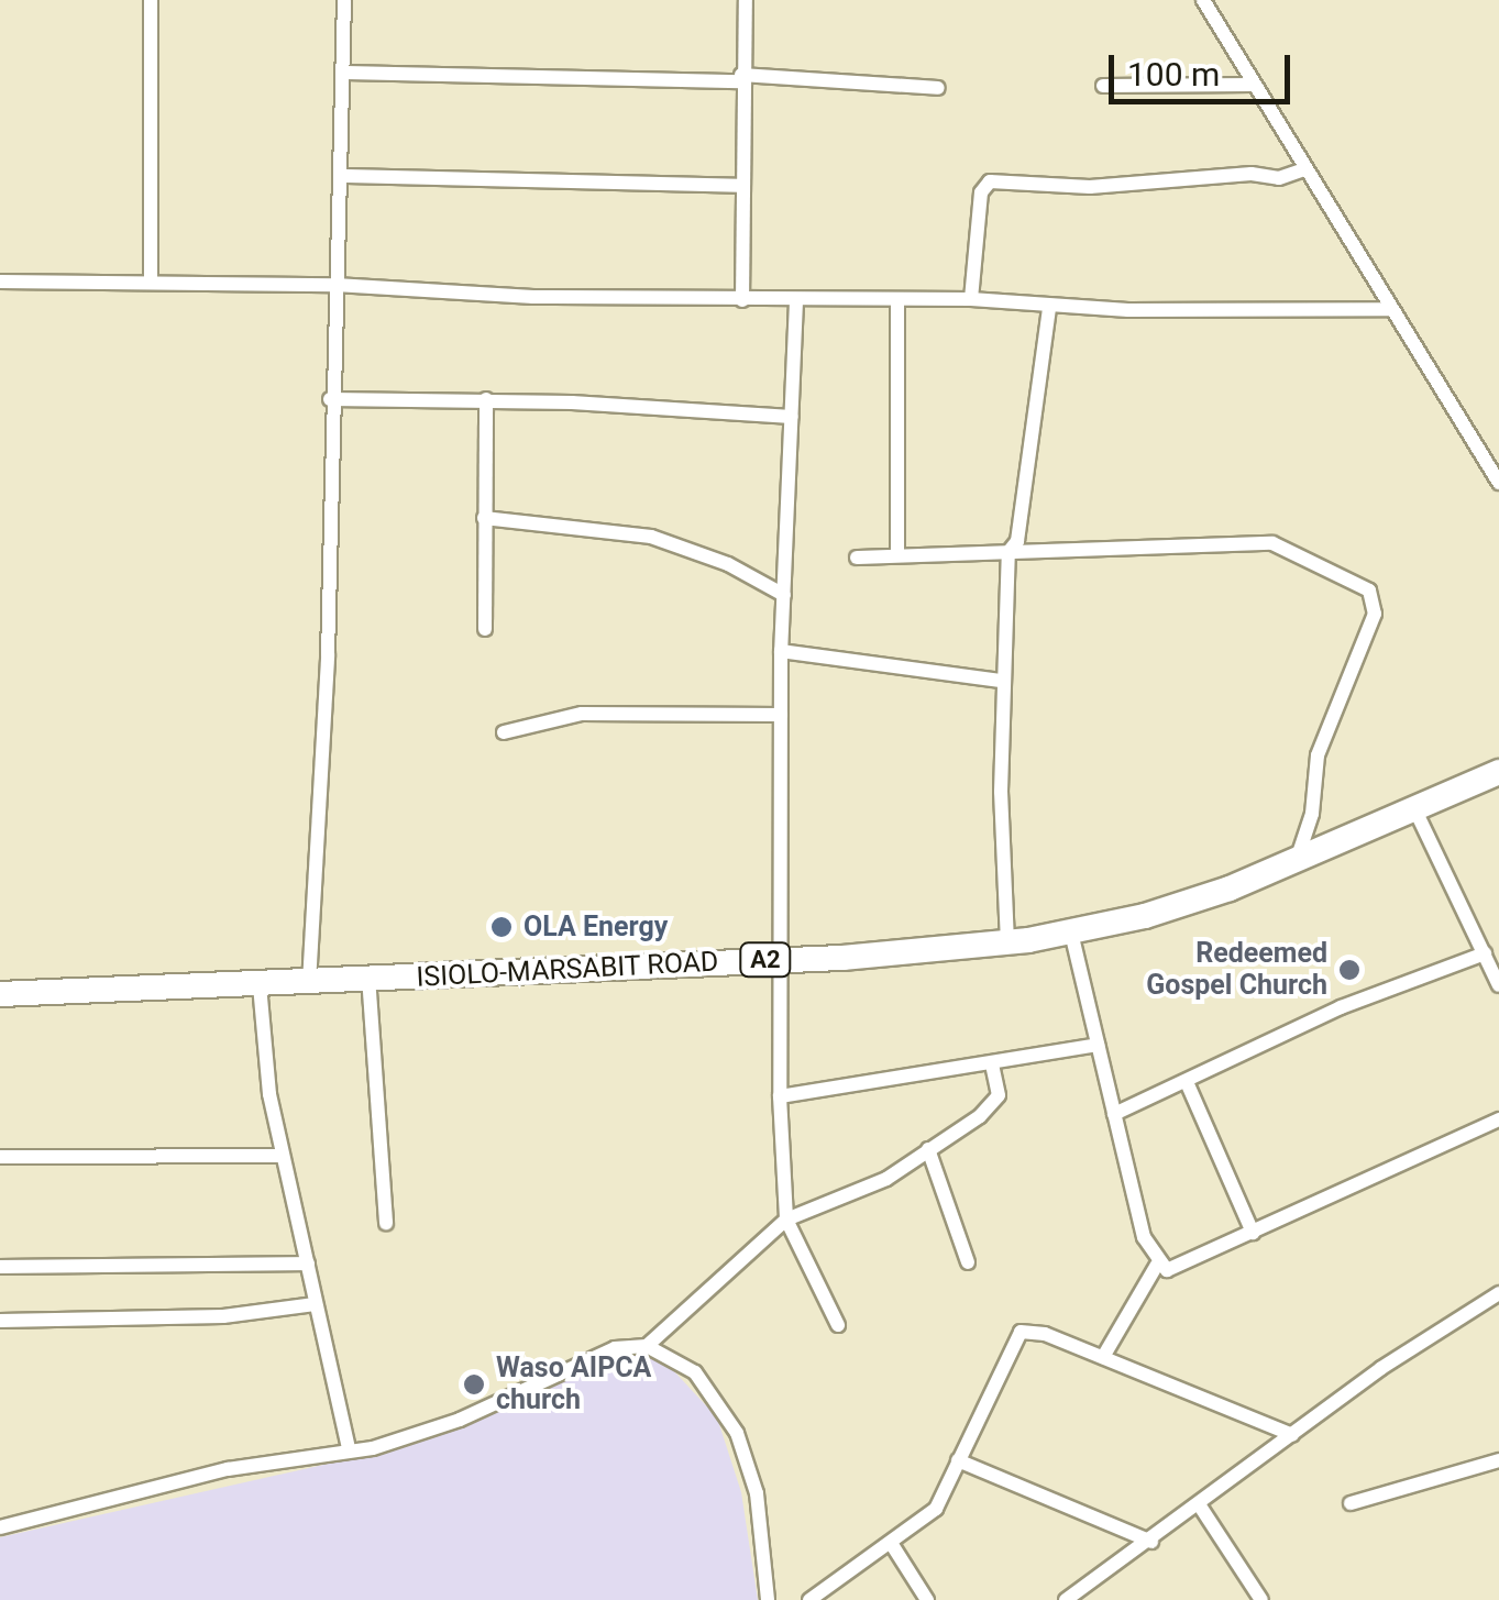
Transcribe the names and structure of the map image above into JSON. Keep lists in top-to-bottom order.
{
  "streets": {
    "highway": ["A2", "ISIOLO-MARSABIT ROAD"]
  },
  "places": ["OLA Energy", "Redeemed Gospel Church", "Waso AIPCA church"],
  "scale_bar": "100 m"
}
